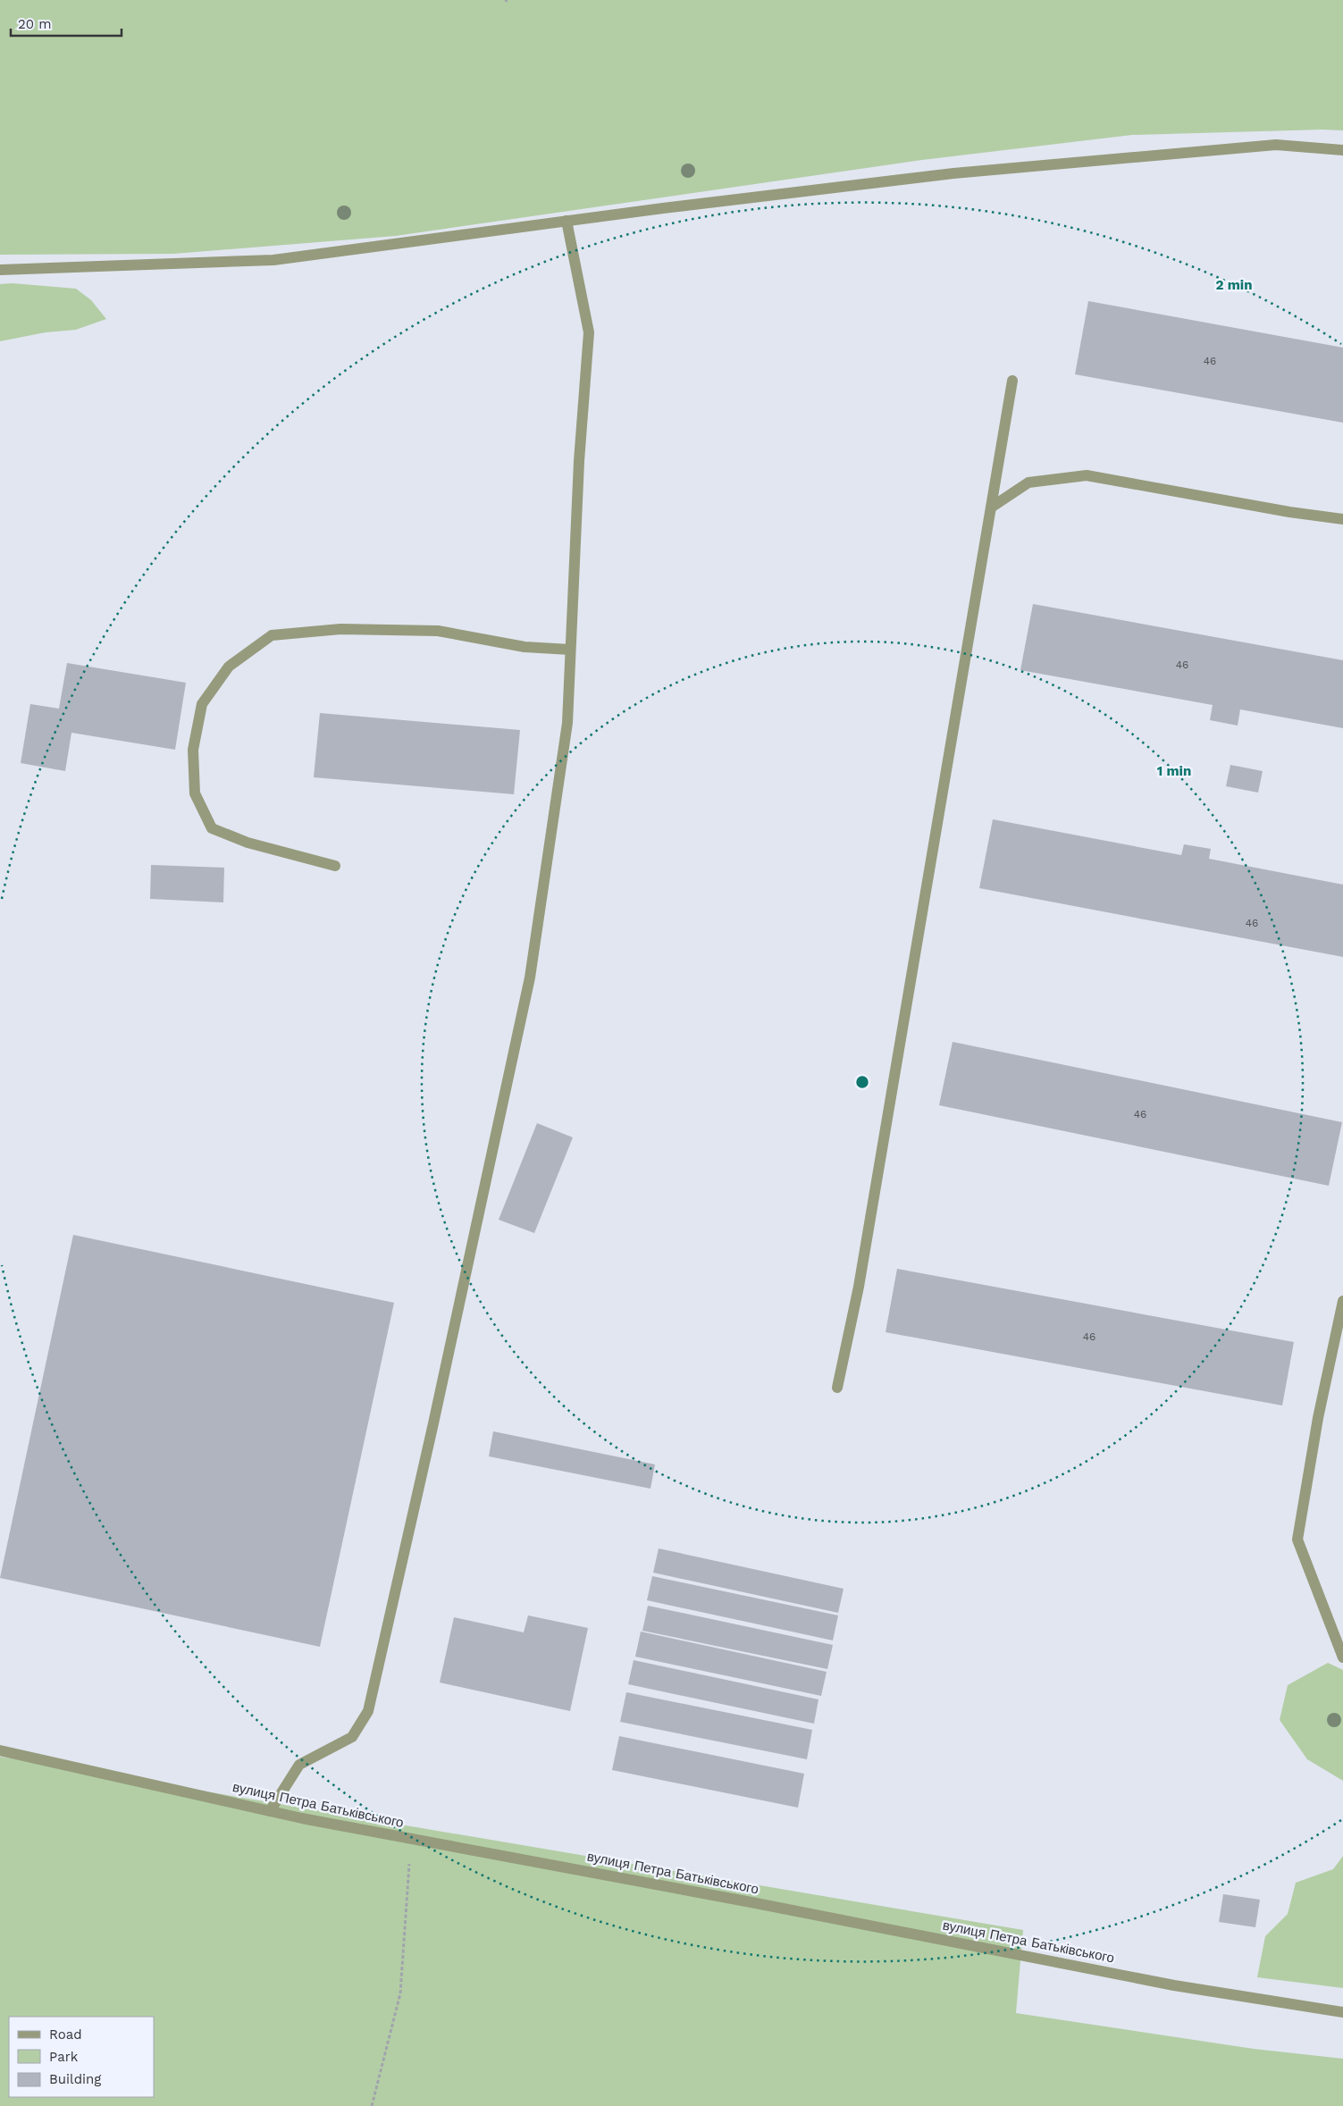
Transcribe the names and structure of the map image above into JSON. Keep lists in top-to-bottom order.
{
  "streets": {
    "street": ["вулиця Петра Батьківського"]
  },
  "house_numbers": [
    "46",
    "46",
    "46",
    "46",
    "46"
  ],
  "legend": ["Road", "Park", "Building"],
  "scale_bar": "20 m",
  "rings": ["2 min", "1 min"]
}
